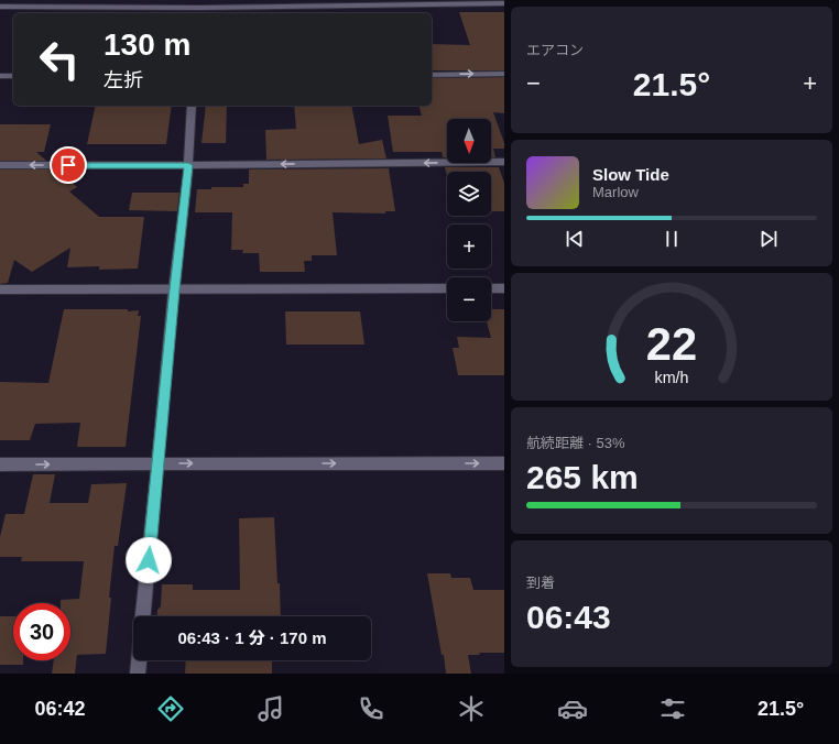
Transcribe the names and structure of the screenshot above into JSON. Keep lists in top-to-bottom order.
{
  "north": "bottom",
  "page": {
    "tile": [
      "エアコン",
      ["航続距離 · 53%", "265 km"],
      ["到着", "06:43"]
    ],
    "turn": ["130 m", "左折"],
    "heat": ["−", "21.5°", "+"],
    "map_buttons": ["+", "−"],
    "song": ["Slow Tide", "Marlow"],
    "limit": "30",
    "trip": "06:43 · 1 分 · 170 m",
    "tabs": ["06:42", "21.5°"],
    "gauge": ["22", "km/h"]
  }
}
